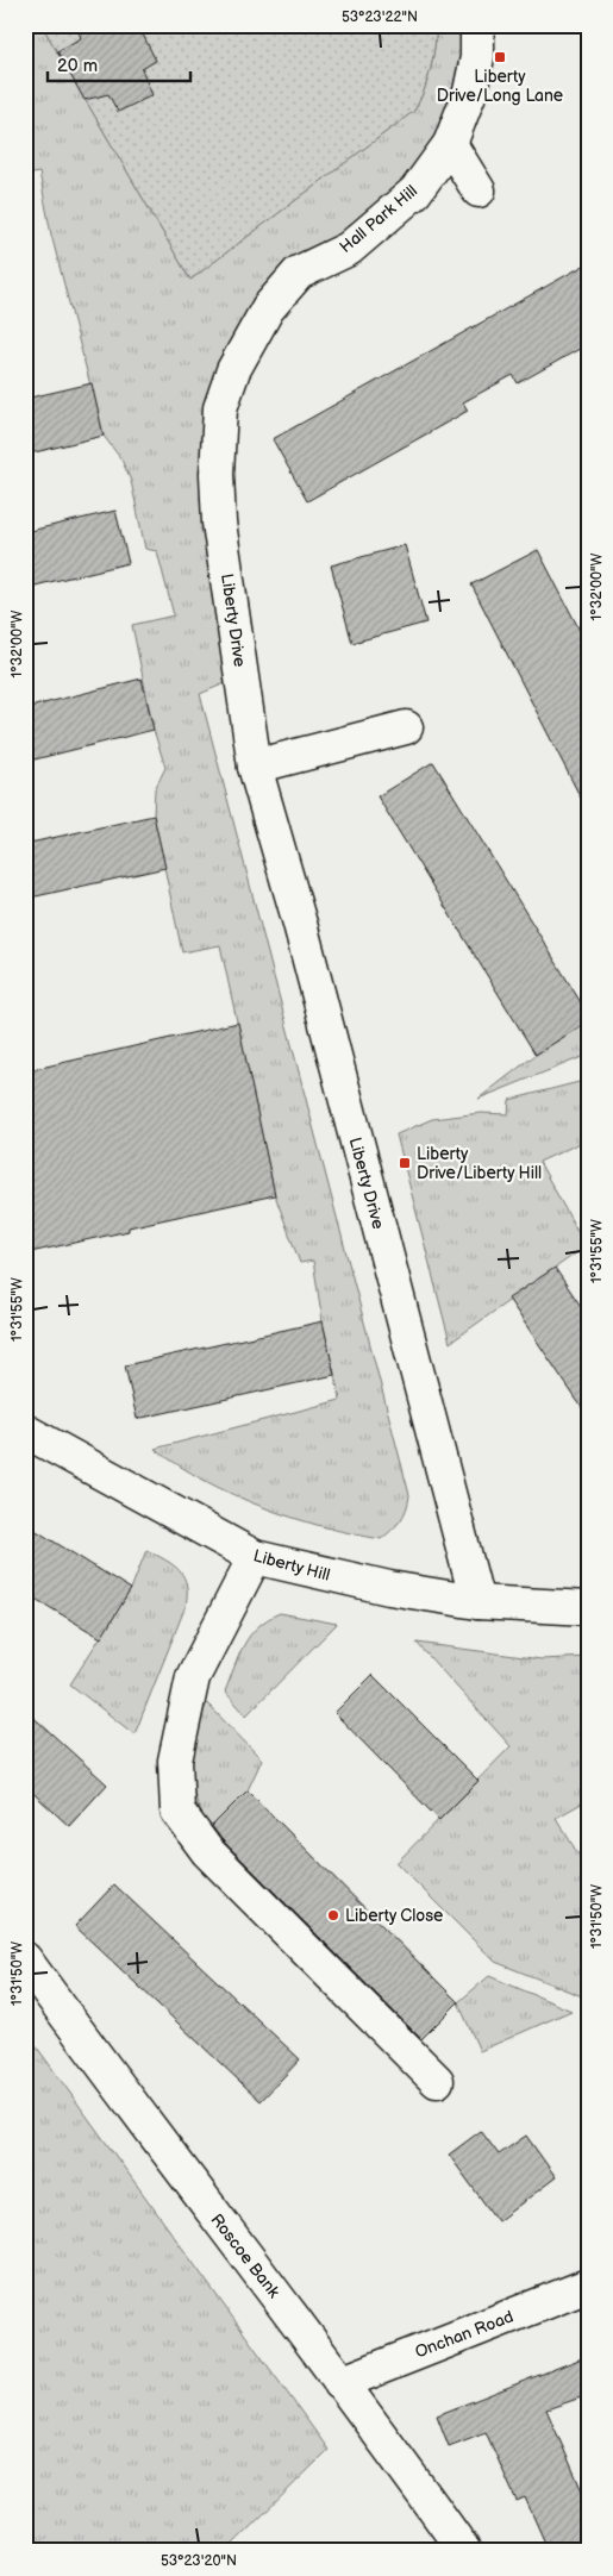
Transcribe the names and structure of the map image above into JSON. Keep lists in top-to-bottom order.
{
  "streets": {
    "street": [
      "Hall Park Hill",
      "Liberty Drive",
      "Liberty Hill",
      "Roscoe Bank",
      "Onchan Road"
    ]
  },
  "crossings": [
    ["Hall Park Hill", "Liberty Drive"],
    ["Liberty Drive", "Liberty Hill"],
    ["Roscoe Bank", "Onchan Road"]
  ],
  "places": {
    "transit": ["Liberty Drive/Long Lane", "Liberty Drive/Liberty Hill"],
    "other": ["Liberty Close"]
  },
  "scale_bar": "20 m",
  "coordinates": [
    "53°23'22\"N",
    "1°32'00\"W",
    "1°31'55\"W",
    "1°31'50\"W",
    "53°23'20\"N"
  ]
}
